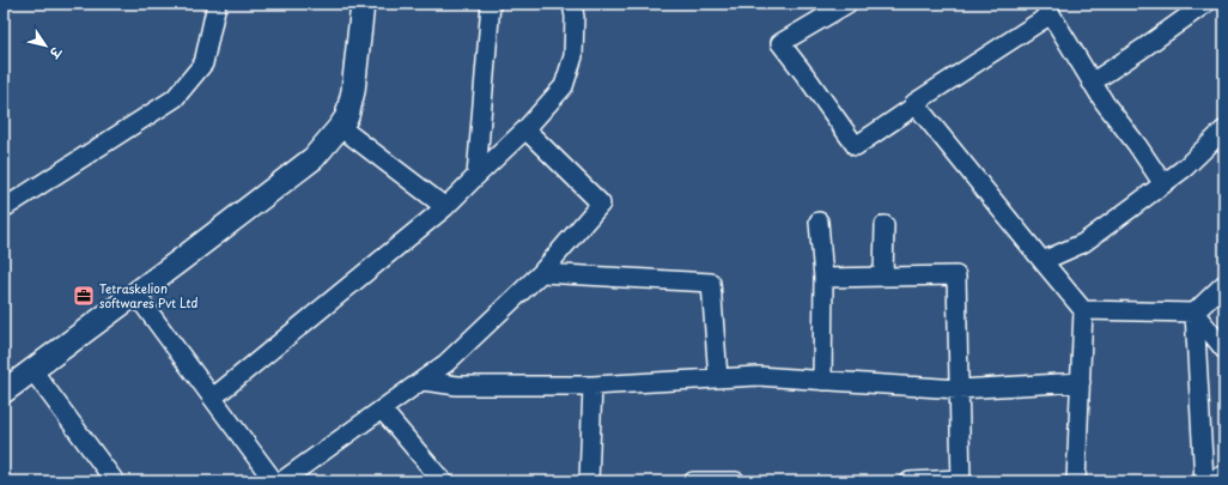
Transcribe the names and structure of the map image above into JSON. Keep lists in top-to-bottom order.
{
  "places": {
    "office": ["Tetraskelion softwares Pvt Ltd"]
  },
  "north": "bottom right"
}
